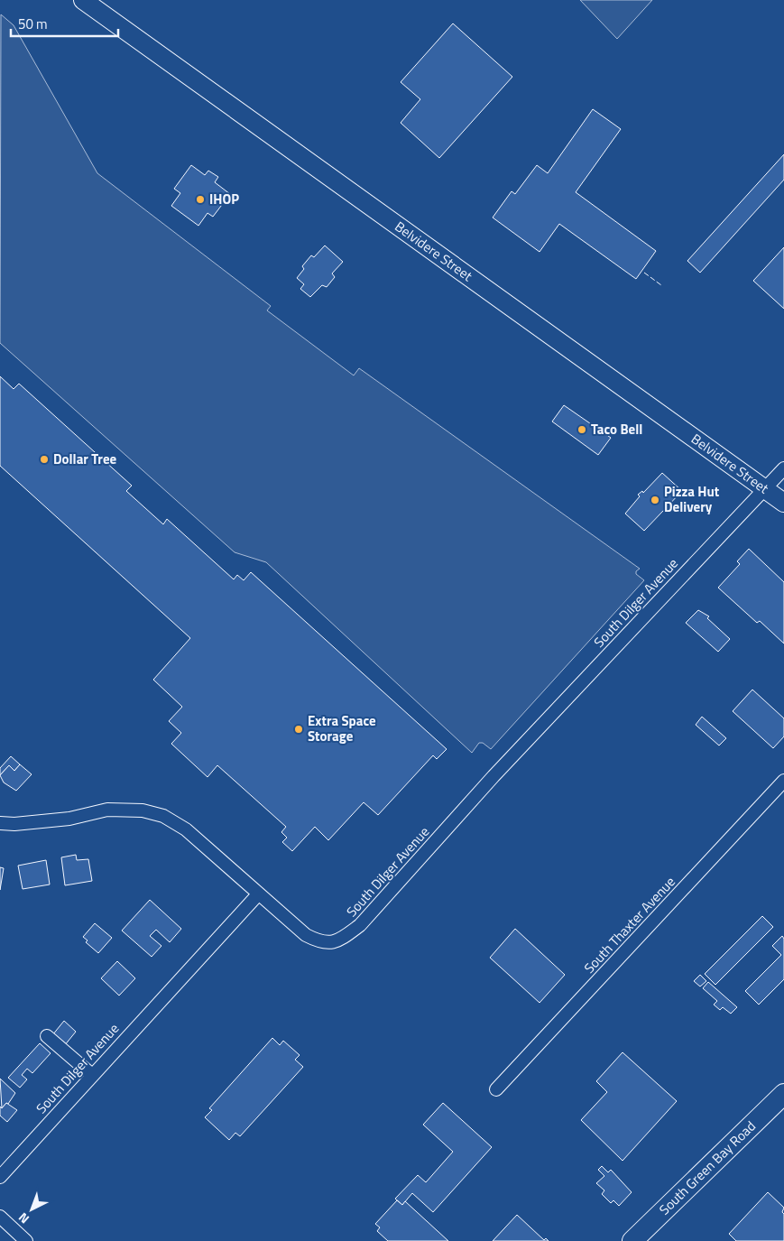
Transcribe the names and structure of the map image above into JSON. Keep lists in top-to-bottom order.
{
  "streets": {
    "main road": ["Belvidere Street", "South Green Bay Road"],
    "street": ["South Dilger Avenue", "South Thaxter Avenue"]
  },
  "crossings": [
    ["Belvidere Street", "South Dilger Avenue"]
  ],
  "places": [
    "IHOP",
    "Taco Bell",
    "Dollar Tree",
    "Pizza Hut Delivery",
    "Extra Space Storage"
  ],
  "scale_bar": "50 m",
  "north": "bottom left"
}
